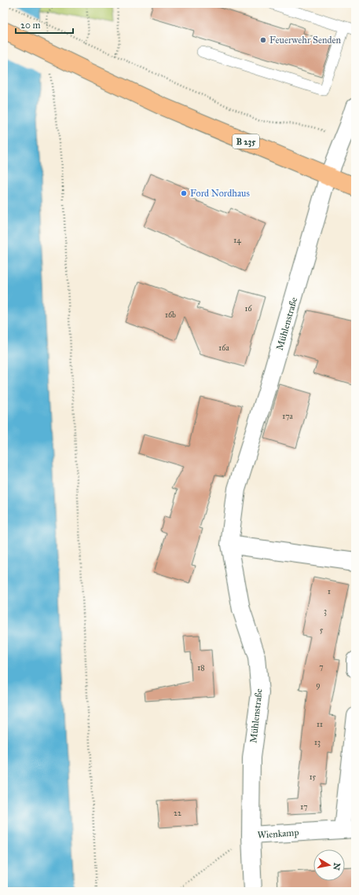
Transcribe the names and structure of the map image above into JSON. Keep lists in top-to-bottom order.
{
  "streets": {
    "main road": ["B 235"],
    "street": ["Mühlenstraße", "Wienkamp"]
  },
  "crossings": [
    ["B 235", "Mühlenstraße"],
    ["Mühlenstraße", "Wienkamp"]
  ],
  "places": ["Feuerwehr Senden", "Ford Nordhaus"],
  "house_numbers": [
    "14",
    "16",
    "16b",
    "16a",
    "17a",
    "1",
    "3",
    "5",
    "7",
    "18",
    "9",
    "11",
    "13",
    "15",
    "17",
    "22"
  ],
  "scale_bar": "20 m",
  "north": "right"
}
